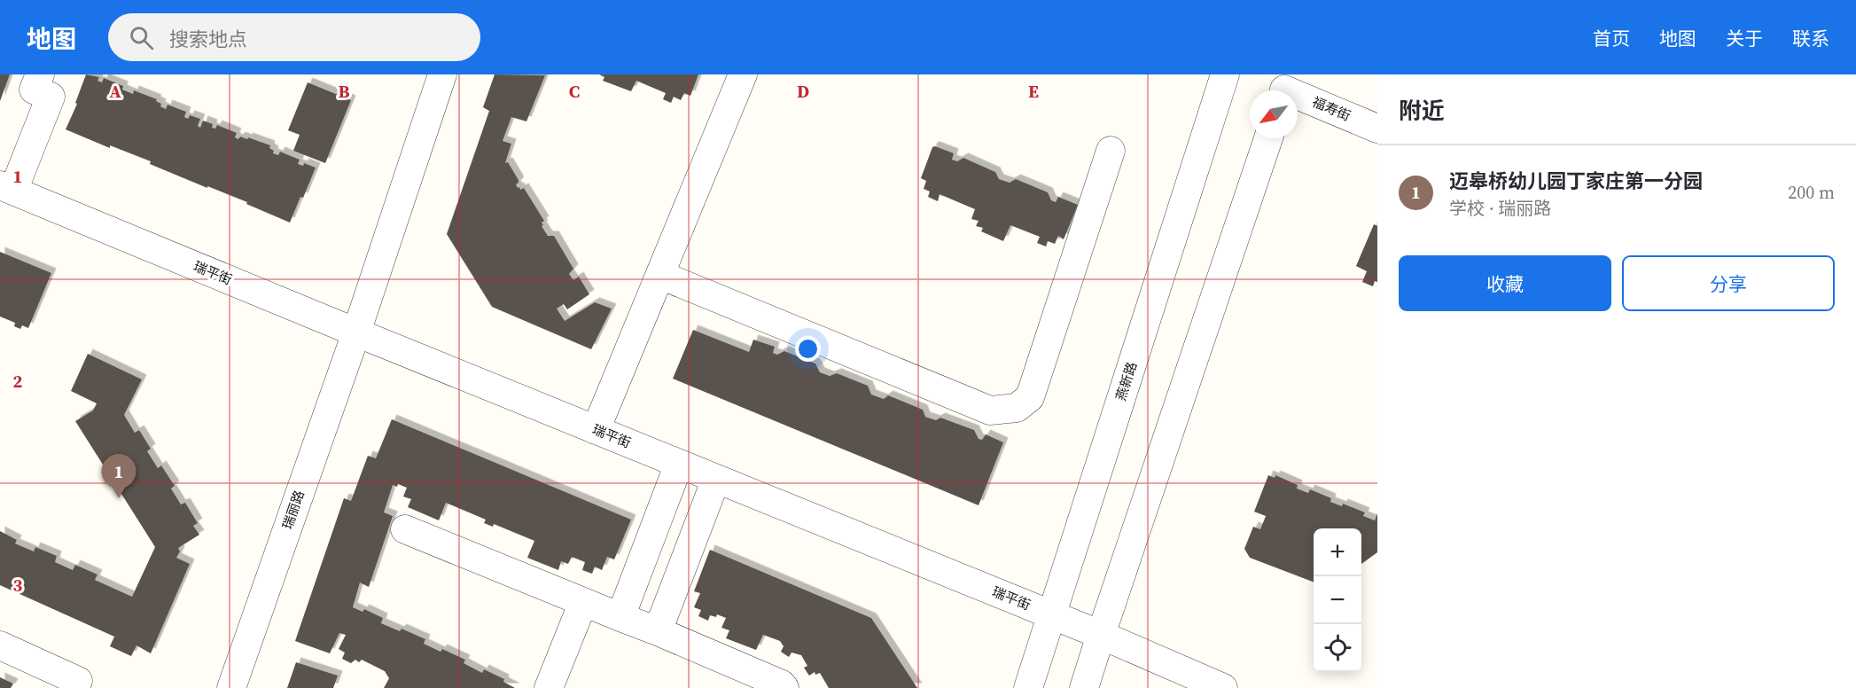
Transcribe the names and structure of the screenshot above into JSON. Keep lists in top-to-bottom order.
{
  "streets": {
    "street": [
      "福寿街",
      "瑞平街",
      "燕新路",
      "瑞丽路"
    ]
  },
  "crossings": [
    ["瑞平街", "燕新路"],
    ["瑞平街", "瑞丽路"]
  ],
  "north": "bottom left",
  "page": {
    "header": "地图",
    "search": "搜索地点",
    "nav": [
      "首页",
      "地图",
      "关于",
      "联系"
    ],
    "heading": "附近",
    "list": [
      {
        "mark": "1",
        "name": "迈皋桥幼儿园丁家庄第一分园",
        "note": "学校 · 瑞丽路",
        "value": "200 m"
      }
    ],
    "buttons": ["收藏", "分享"],
    "pins": "1",
    "map_buttons": ["+", "−"]
  },
  "grid": {
    "columns": [
      "A",
      "B",
      "C",
      "D",
      "E"
    ],
    "rows": ["1", "2", "3"]
  }
}
